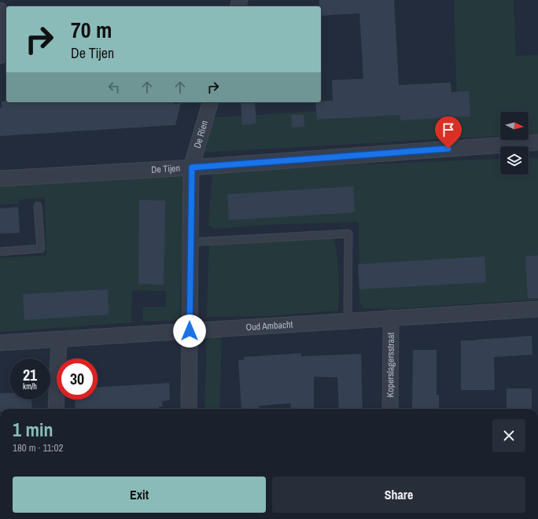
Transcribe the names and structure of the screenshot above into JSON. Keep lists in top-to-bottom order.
{
  "streets": {
    "street": [
      "De Rien",
      "De Tijen",
      "Oud Ambacht",
      "Koperslagersstraat"
    ]
  },
  "crossings": [
    ["De Rien", "De Tijen"],
    ["De Rien", "Oud Ambacht"],
    ["Oud Ambacht", "Koperslagersstraat"]
  ],
  "north": "right",
  "page": {
    "turn": ["70 m", "De Tijen"],
    "speed": "21 km/h",
    "limit": "30",
    "heading": ["1 min", "180 m · 11:02"],
    "buttons": ["Exit", "Share"]
  }
}
